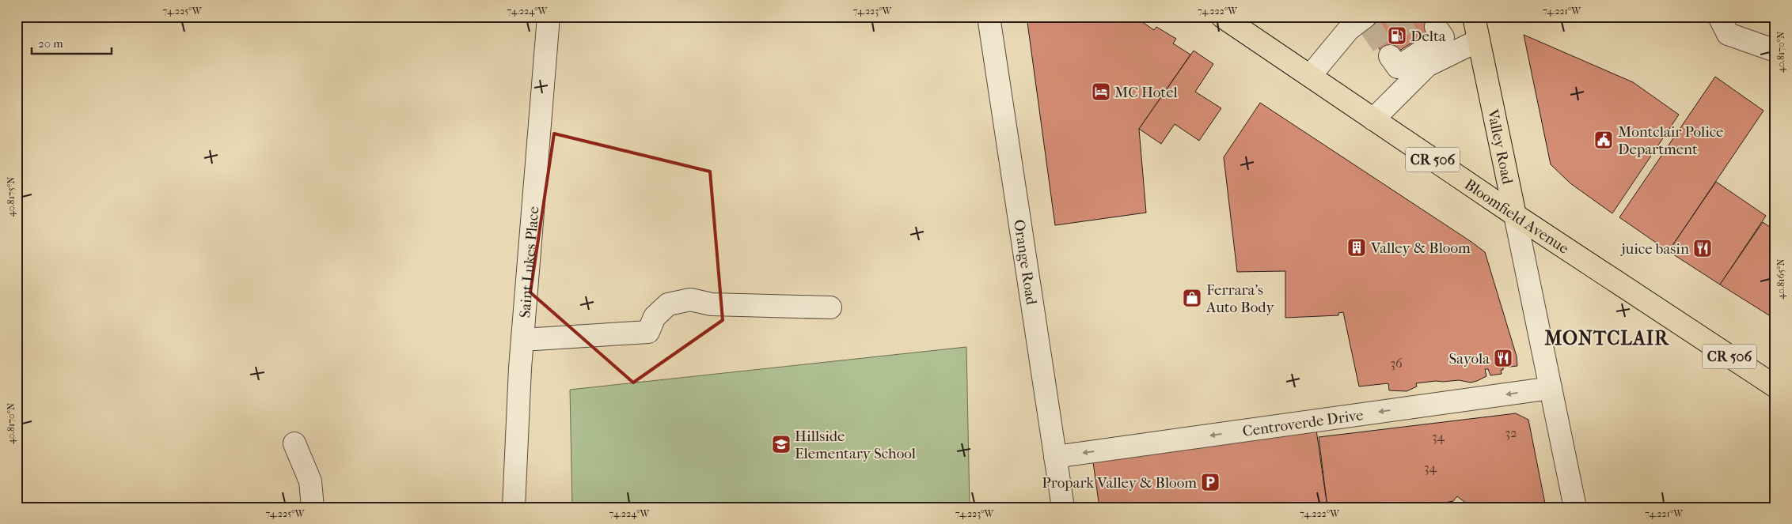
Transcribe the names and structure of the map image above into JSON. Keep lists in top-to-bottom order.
{
  "streets": {
    "main road": ["Valley Road", "CR 506", "Bloomfield Avenue"],
    "street": ["Saint Lukes Place", "Orange Road", "Centroverde Drive"]
  },
  "crossings": [
    ["Valley Road", "Bloomfield Avenue"],
    ["Valley Road", "Centroverde Drive"],
    ["Orange Road", "Centroverde Drive"]
  ],
  "one_way": ["Centroverde Drive"],
  "districts": ["MONTCLAIR"],
  "places": {
    "fuel station": ["Delta"],
    "hotel": ["MC Hotel"],
    "public building": ["Montclair Police Department"],
    "building": ["Valley & Bloom"],
    "restaurant": ["juice basin", "Sayola"],
    "shop": ["Ferrara's Auto Body"],
    "school or university": ["Hillside Elementary School"],
    "parking": ["Propark Valley & Bloom"]
  },
  "house_numbers": [
    "36",
    "32",
    "34",
    "34"
  ],
  "scale_bar": "20 m",
  "coordinates": [
    "74.225°W",
    "74.224°W",
    "74.223°W",
    "74.222°W",
    "74.221°W",
    "40.8170°N",
    "40.8175°N",
    "40.8165°N"
  ]
}
